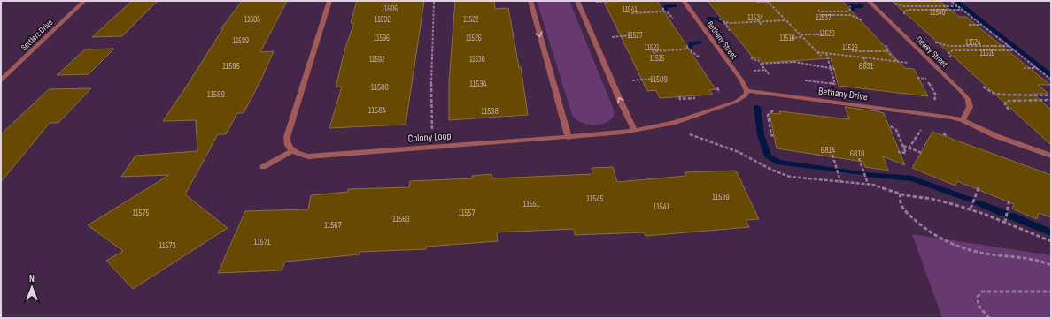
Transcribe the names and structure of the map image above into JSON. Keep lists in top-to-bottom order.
{
  "streets": {
    "street": [
      "Settlers Drive",
      "Bethany Street",
      "Dewey Street",
      "Bethany Drive",
      "Colony Loop"
    ]
  },
  "crossings": [
    ["Bethany Street", "Bethany Drive"],
    ["Dewey Street", "Bethany Drive"]
  ],
  "house_numbers": [
    "11606",
    "11541",
    "11540",
    "11534",
    "11537",
    "11605",
    "11602",
    "11522",
    "11529",
    "11527",
    "11596",
    "11526",
    "11518",
    "11599",
    "11524",
    "11521",
    "11523",
    "11516",
    "11515",
    "11592",
    "11530",
    "11595",
    "6831",
    "11509",
    "11534",
    "11588",
    "11589",
    "11584",
    "11538",
    "6814",
    "6818",
    "11539",
    "11545",
    "11551",
    "11541",
    "11575",
    "11557",
    "11563",
    "11567",
    "11571",
    "11573"
  ],
  "north": "top"
}
